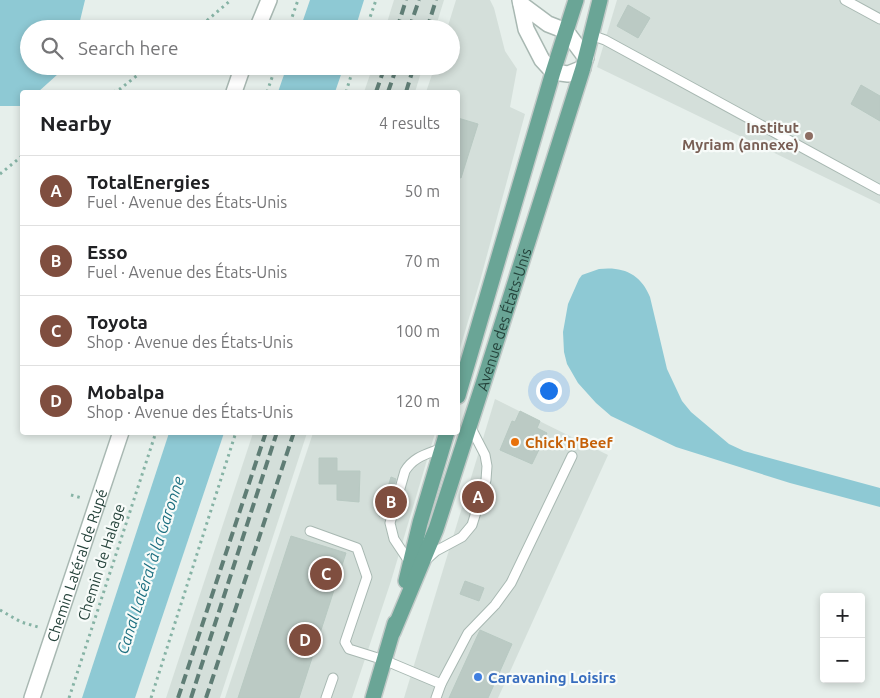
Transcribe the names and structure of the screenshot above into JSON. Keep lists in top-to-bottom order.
{
  "streets": {
    "main road": ["Avenue des États-Unis"],
    "street": ["Chemin Latéral de Rupé"],
    "path": ["Chemin de Halage"]
  },
  "water": ["Canal Latéral à la Garonne"],
  "places": ["Institut Myriam (annexe)", "Chick'n'Beef", "Caravaning Loisirs"],
  "page": {
    "search": "Search here",
    "heading": ["Nearby", "4 results"],
    "list": [
      {
        "mark": "A",
        "name": "TotalEnergies",
        "note": "Fuel · Avenue des États-Unis",
        "value": "50 m"
      },
      {
        "mark": "B",
        "name": "Esso",
        "note": "Fuel · Avenue des États-Unis",
        "value": "70 m"
      },
      {
        "mark": "C",
        "name": "Toyota",
        "note": "Shop · Avenue des États-Unis",
        "value": "100 m"
      },
      {
        "mark": "D",
        "name": "Mobalpa",
        "note": "Shop · Avenue des États-Unis",
        "value": "120 m"
      }
    ],
    "pins": [
      "A",
      "B",
      "C",
      "D"
    ],
    "map_buttons": ["+", "−"]
  }
}
